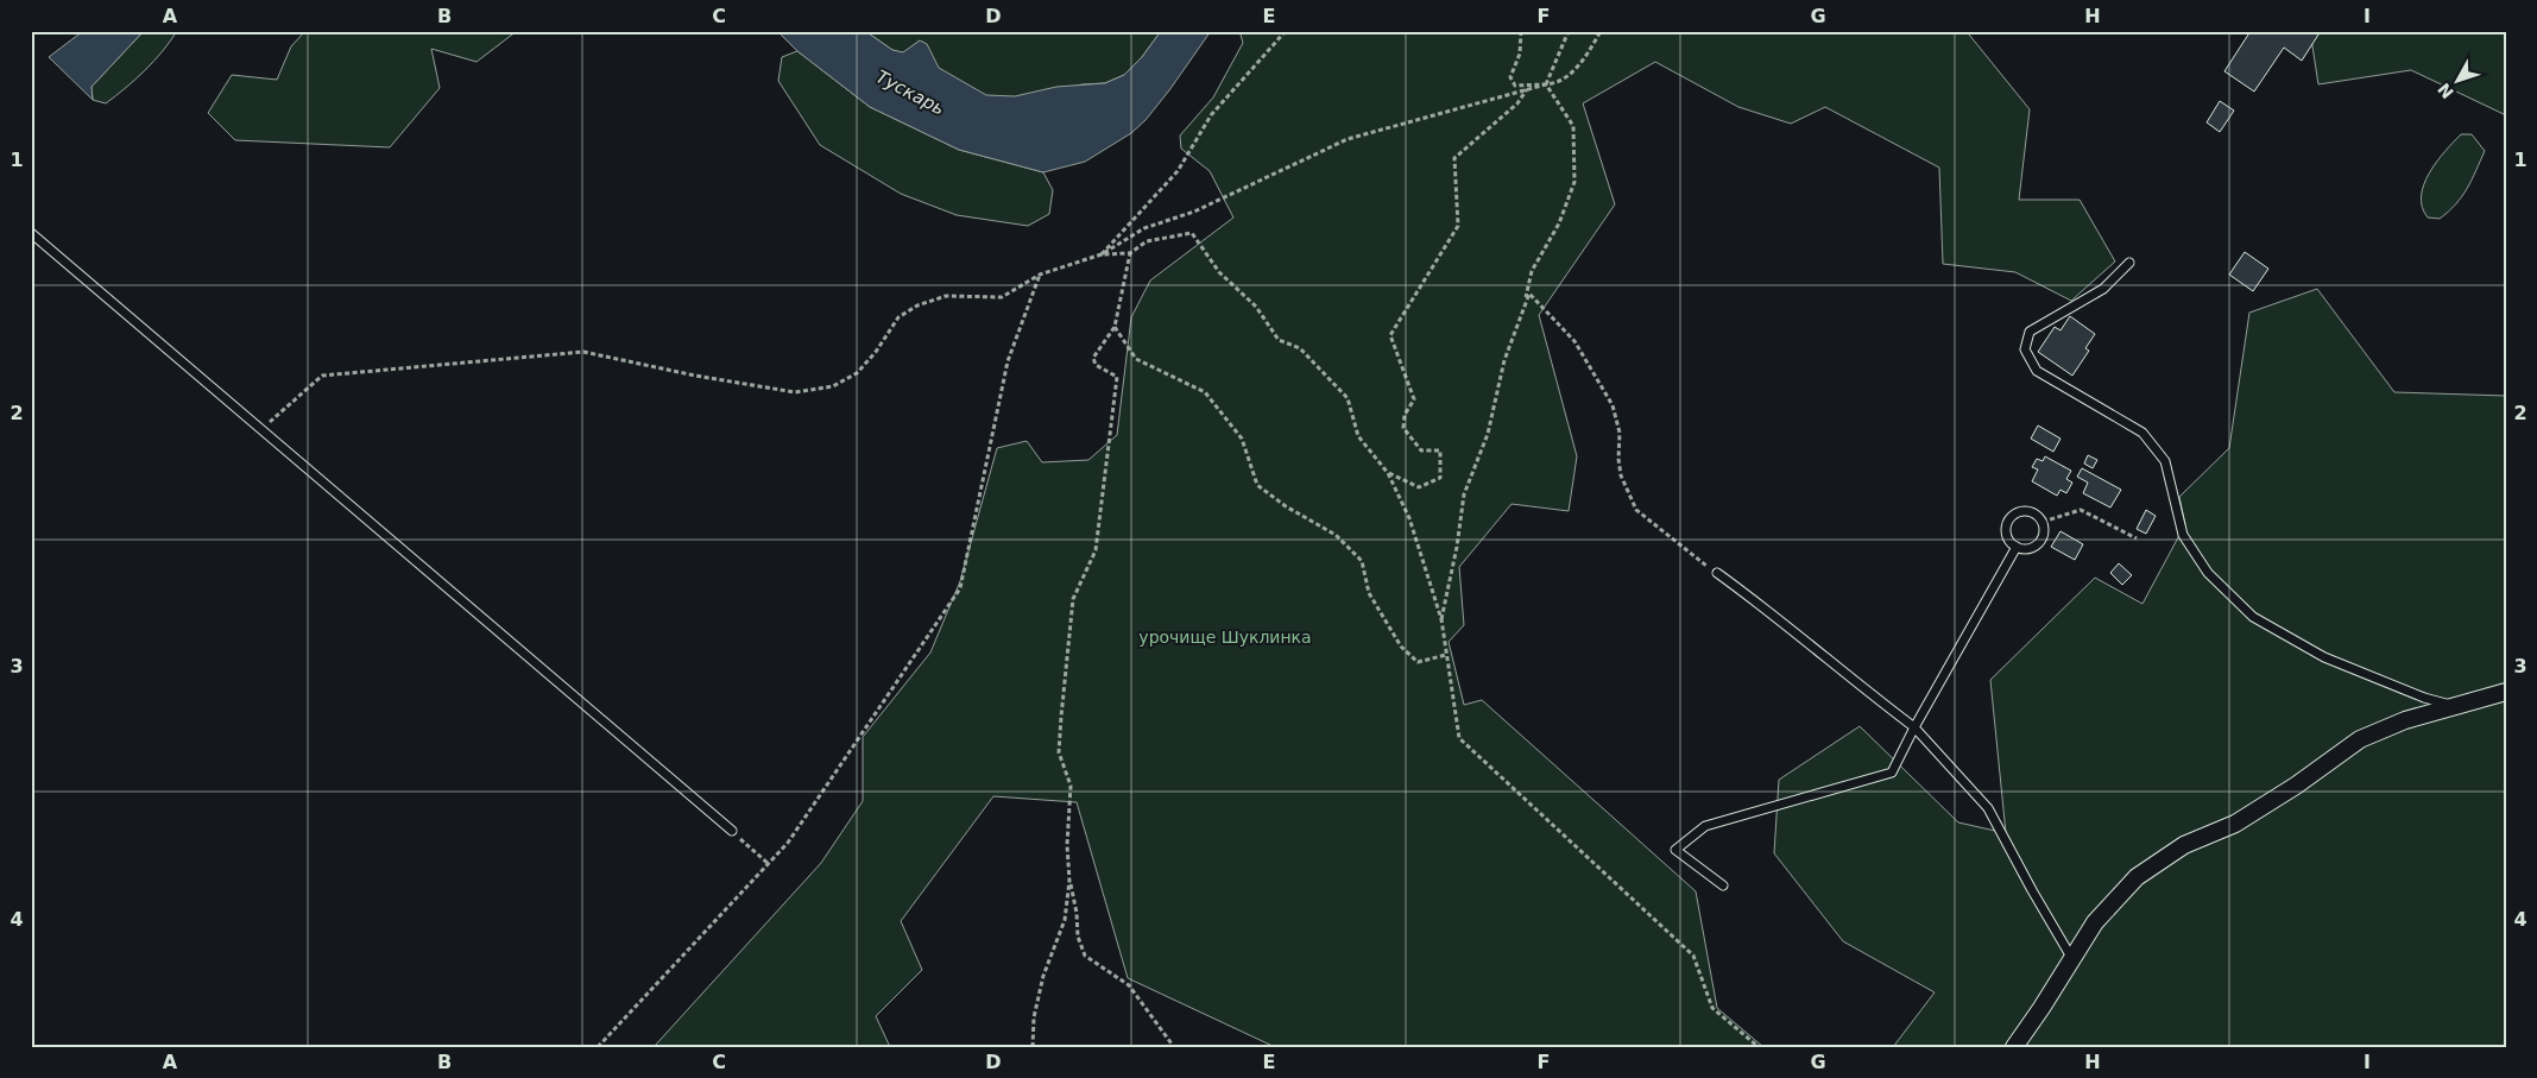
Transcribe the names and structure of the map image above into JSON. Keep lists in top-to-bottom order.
{
  "water": ["Тускарь"],
  "parks": ["урочище Шуклинка"],
  "north": "bottom left",
  "grid": {
    "columns": [
      "A",
      "B",
      "C",
      "D",
      "E",
      "F",
      "G",
      "H",
      "I"
    ],
    "rows": [
      "1",
      "2",
      "3",
      "4"
    ]
  }
}
